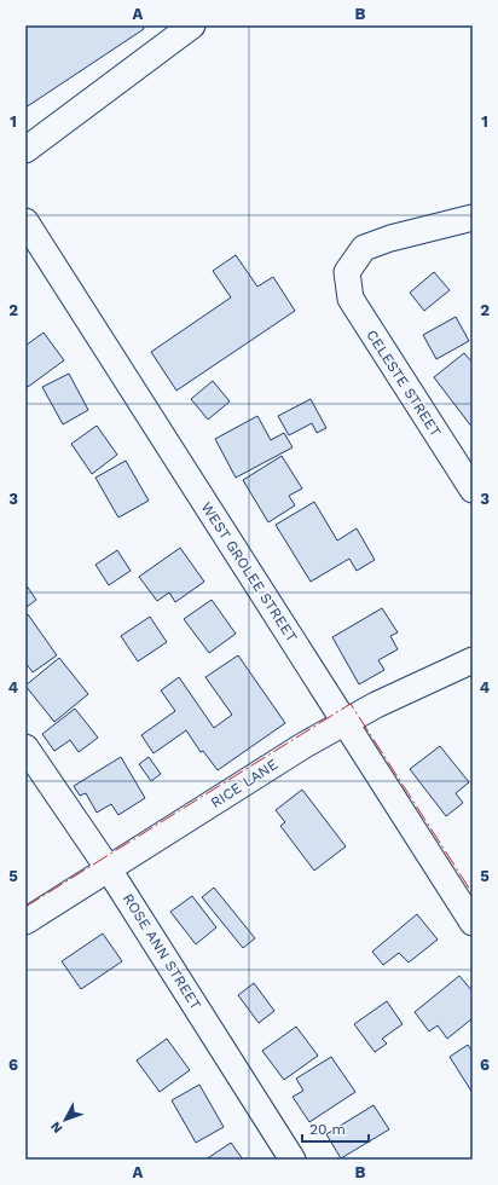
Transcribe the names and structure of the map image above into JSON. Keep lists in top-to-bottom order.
{
  "streets": {
    "street": [
      "CELESTE STREET",
      "WEST GROLEE STREET",
      "RICE LANE",
      "ROSE ANN STREET"
    ]
  },
  "crossings": [
    ["WEST GROLEE STREET", "RICE LANE"],
    ["RICE LANE", "ROSE ANN STREET"]
  ],
  "scale_bar": "20 m",
  "north": "bottom left",
  "grid": {
    "columns": ["A", "B"],
    "rows": [
      "1",
      "2",
      "3",
      "4",
      "5",
      "6"
    ]
  }
}
